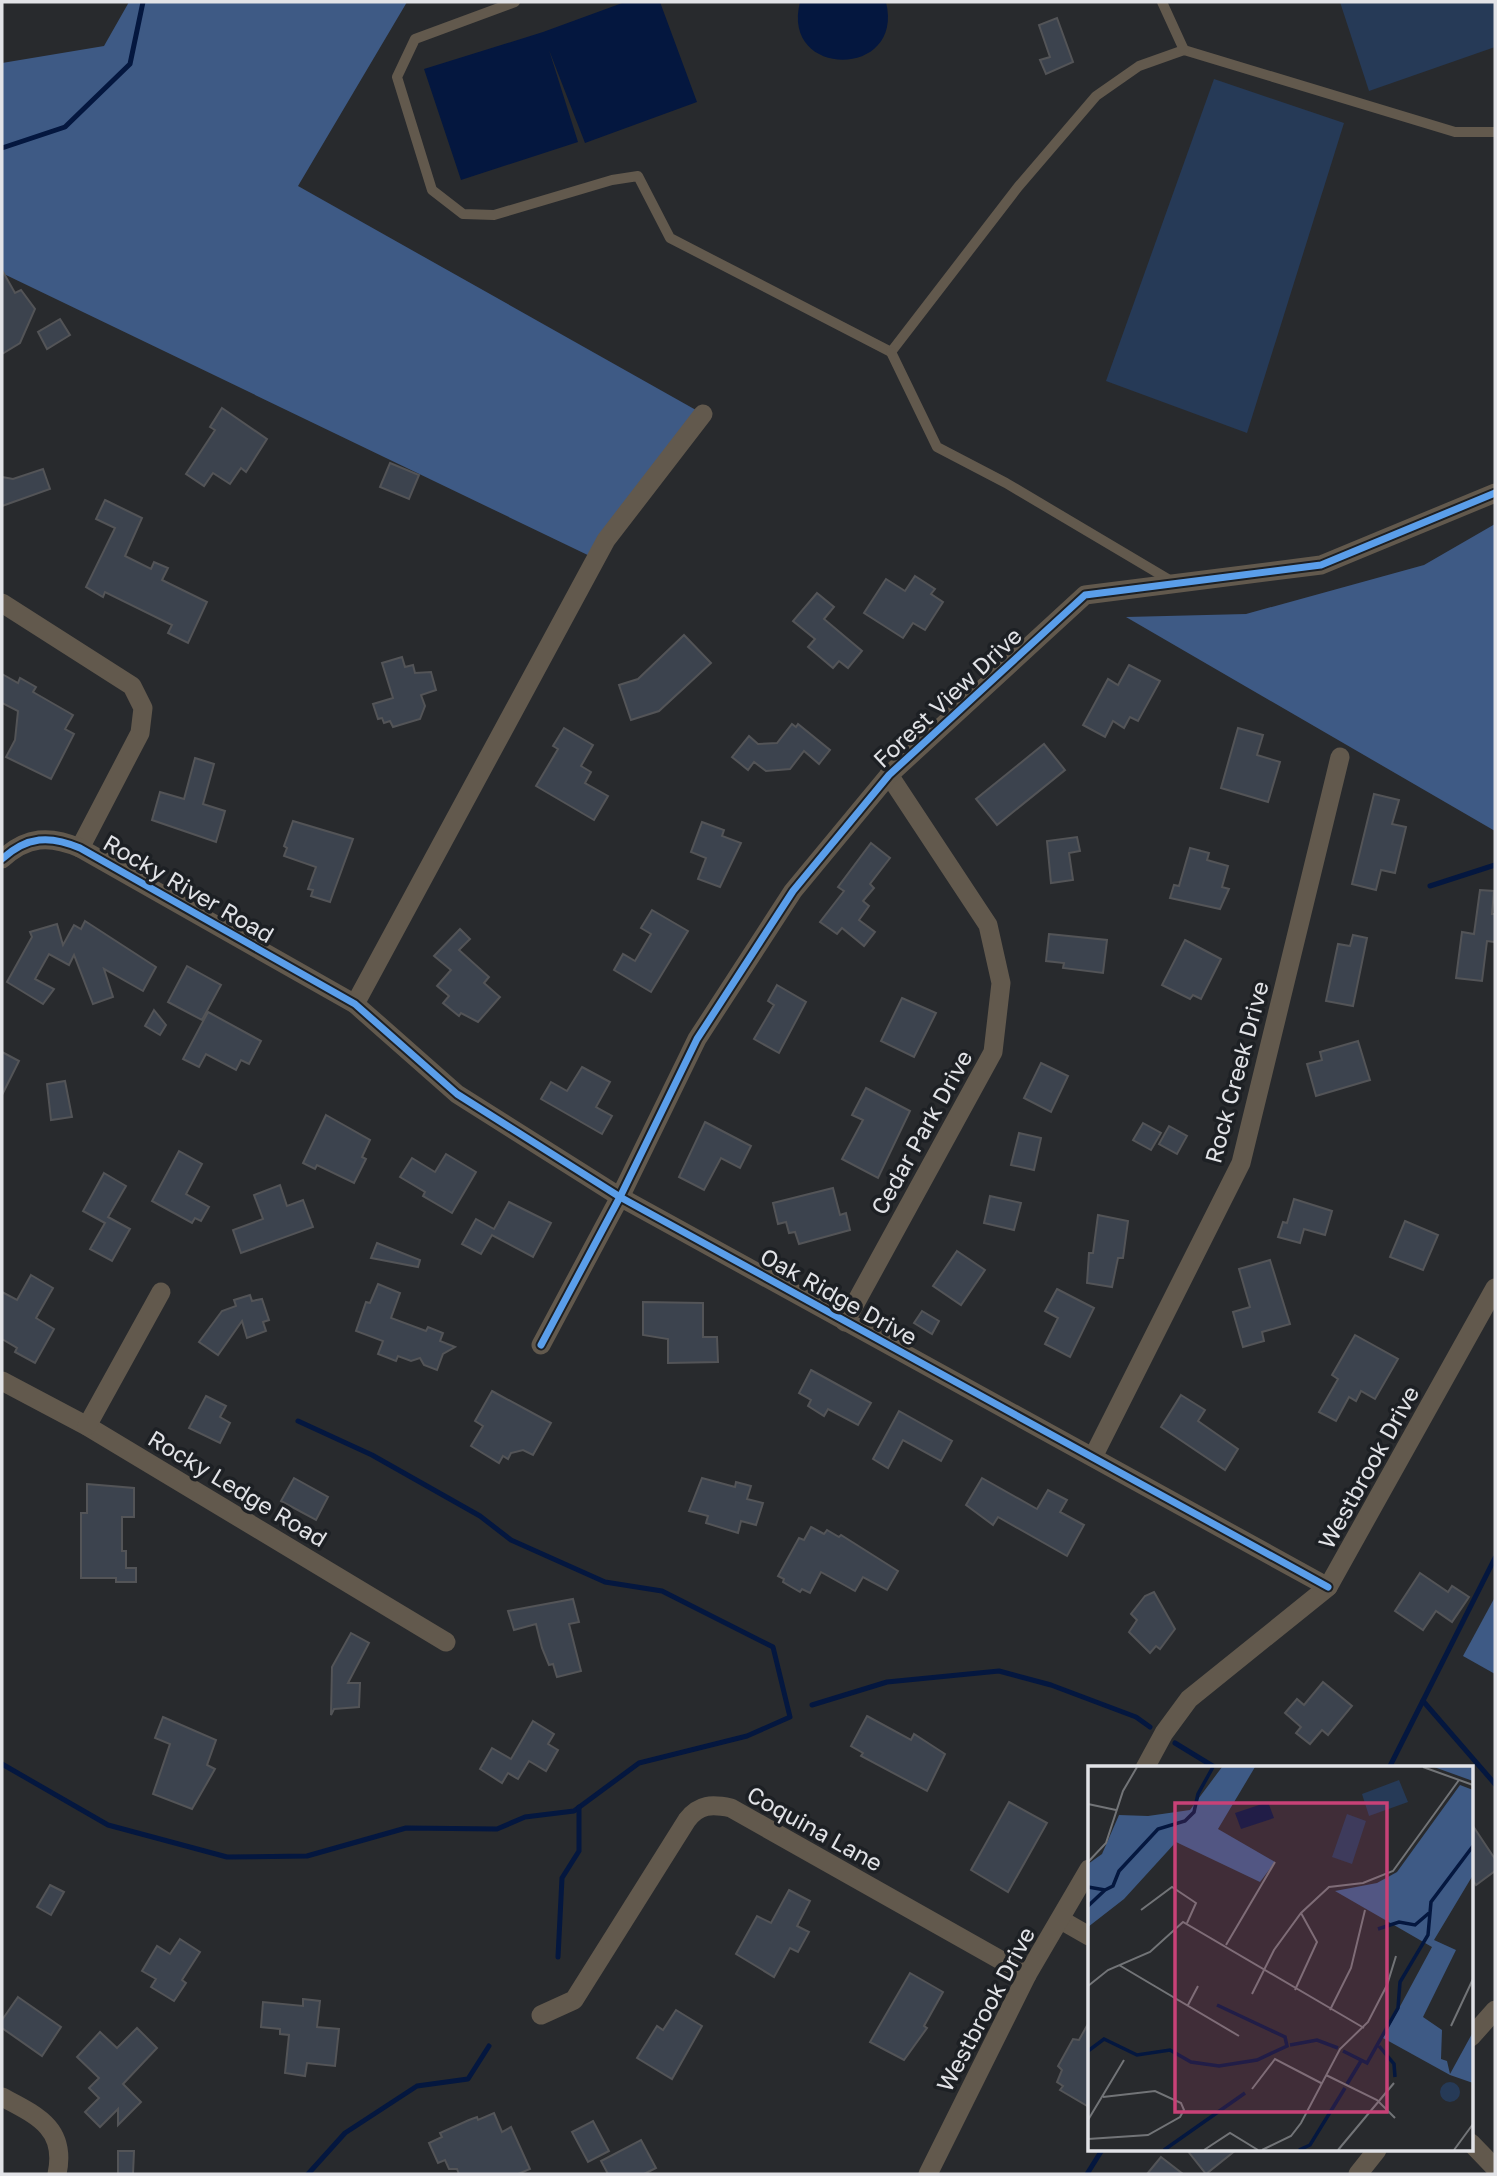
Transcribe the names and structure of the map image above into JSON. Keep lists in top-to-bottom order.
{
  "streets": {
    "street": [
      "Forest View Drive",
      "Rocky River Road",
      "Rock Creek Drive",
      "Cedar Park Drive",
      "Oak Ridge Drive",
      "Westbrook Drive",
      "Rocky Ledge Road",
      "Coquina Lane"
    ]
  },
  "crossings": [
    ["Forest View Drive", "Cedar Park Drive"],
    ["Forest View Drive", "Oak Ridge Drive"],
    ["Rocky River Road", "Oak Ridge Drive"],
    ["Rock Creek Drive", "Oak Ridge Drive"],
    ["Cedar Park Drive", "Oak Ridge Drive"],
    ["Oak Ridge Drive", "Westbrook Drive"],
    ["Westbrook Drive", "Coquina Lane"]
  ]
}
